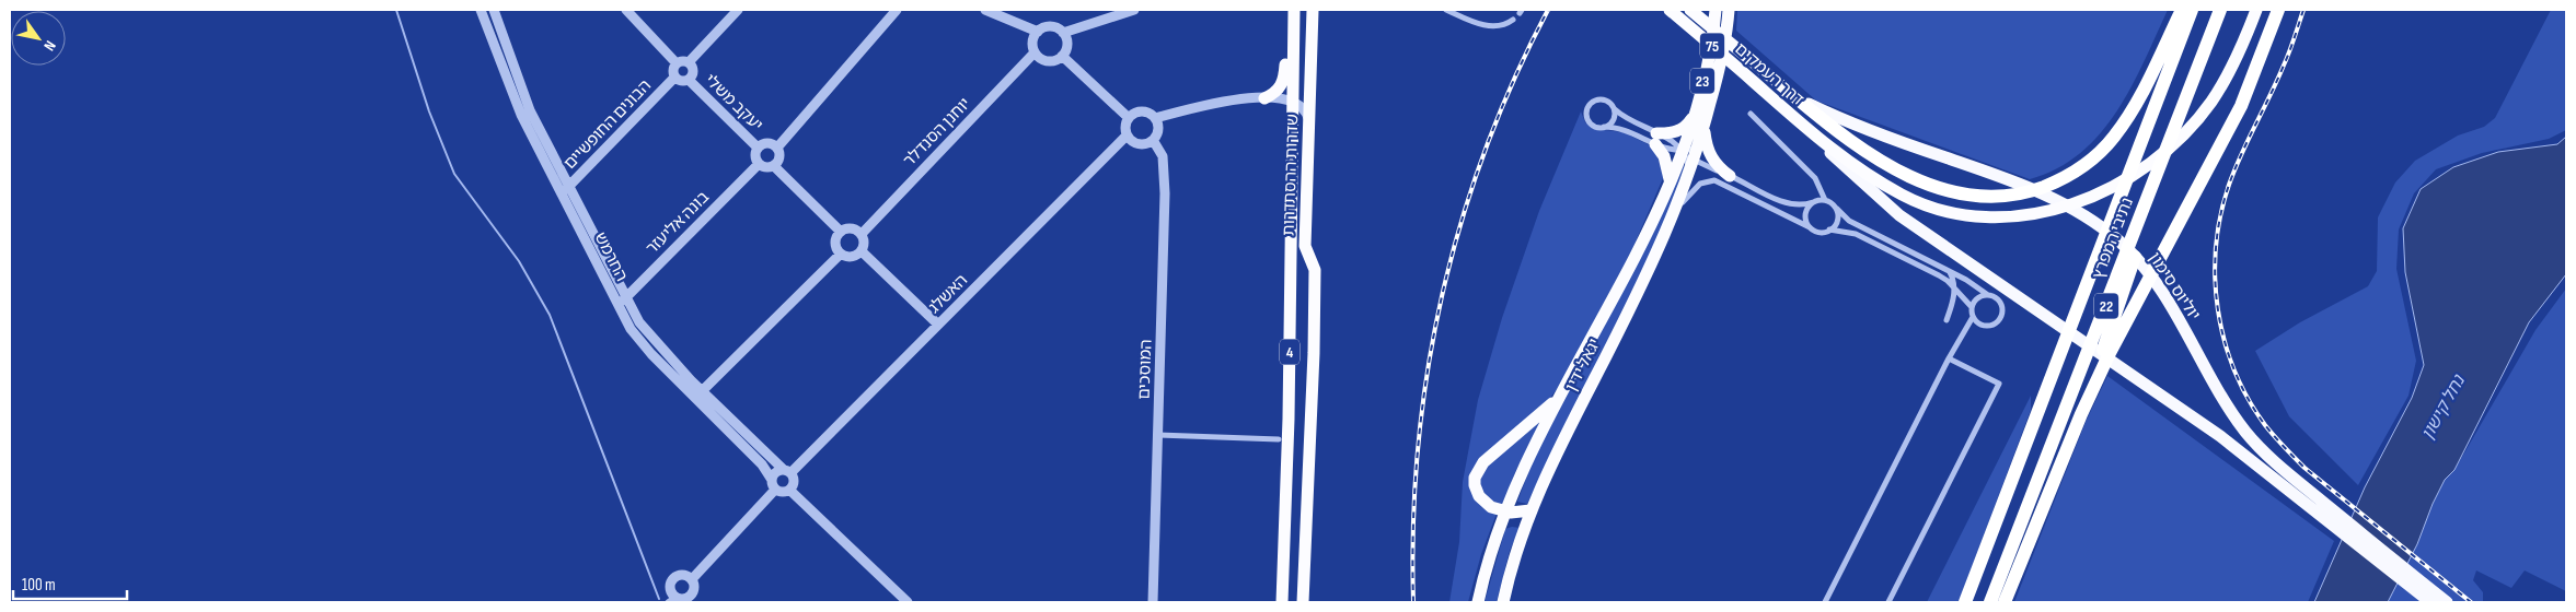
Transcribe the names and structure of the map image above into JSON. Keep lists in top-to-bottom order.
{
  "streets": {
    "highway": [
      "75",
      "דרך העמקים",
      "23",
      "שדרות ההסתדרות",
      "נתיבי המפרץ",
      "22",
      "4",
      "יגאל ידין"
    ],
    "main road": ["יוליוס סימון"],
    "street": [
      "יעקב משלי",
      "הבונים החופשיים",
      "יוחנן הסנדלר",
      "בונה אליעזר",
      "החרמש",
      "האשלג",
      "המוסכים"
    ]
  },
  "crossings": [
    ["דרך העמקים", "יוליוס סימון"],
    ["23", "יגאל ידין"],
    ["יעקב משלי", "הבונים החופשיים"],
    ["יעקב משלי", "בונה אליעזר"],
    ["הבונים החופשיים", "החרמש"],
    ["בונה אליעזר", "החרמש"],
    ["החרמש", "האשלג"],
    ["האשלג", "המוסכים"]
  ],
  "water": ["נחל קישון"],
  "scale_bar": "100 m",
  "north": "bottom right"
}
